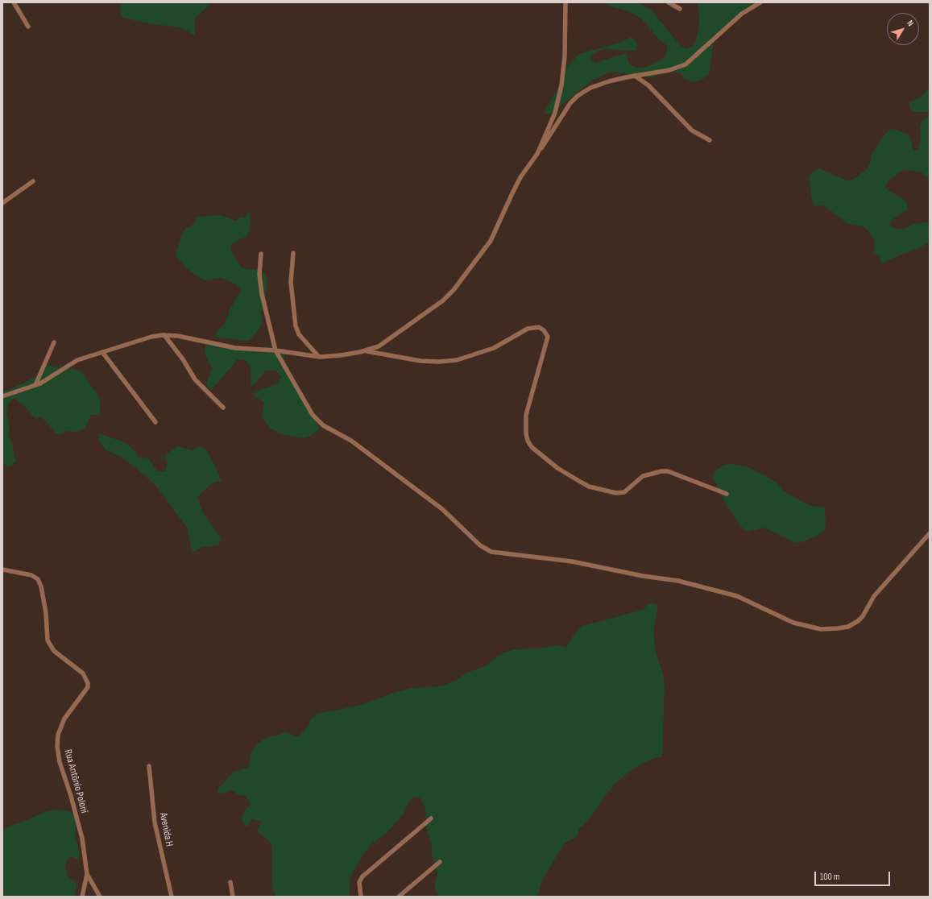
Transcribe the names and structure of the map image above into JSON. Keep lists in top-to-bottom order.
{
  "streets": {
    "street": ["Rua Antônio Poloni", "Avenida H"]
  },
  "scale_bar": "100 m",
  "north": "top right"
}
